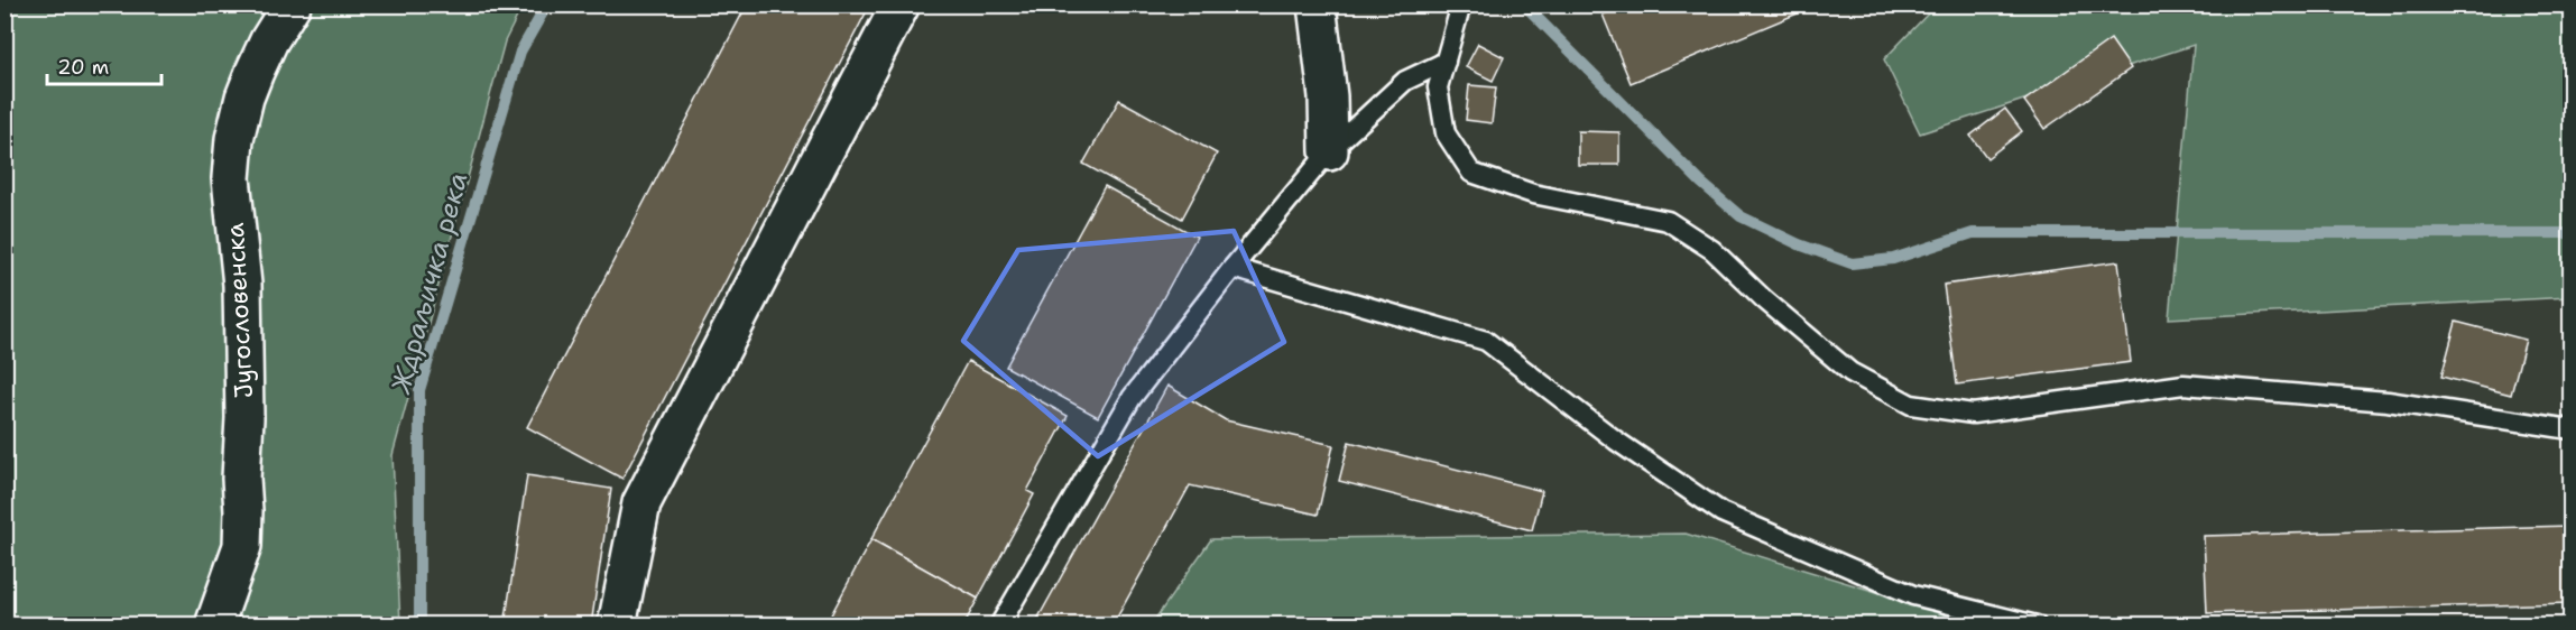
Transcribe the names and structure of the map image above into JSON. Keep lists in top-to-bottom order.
{
  "streets": {
    "street": ["Југословенска"]
  },
  "water": ["Ждраљичка река"],
  "scale_bar": "20 m"
}
